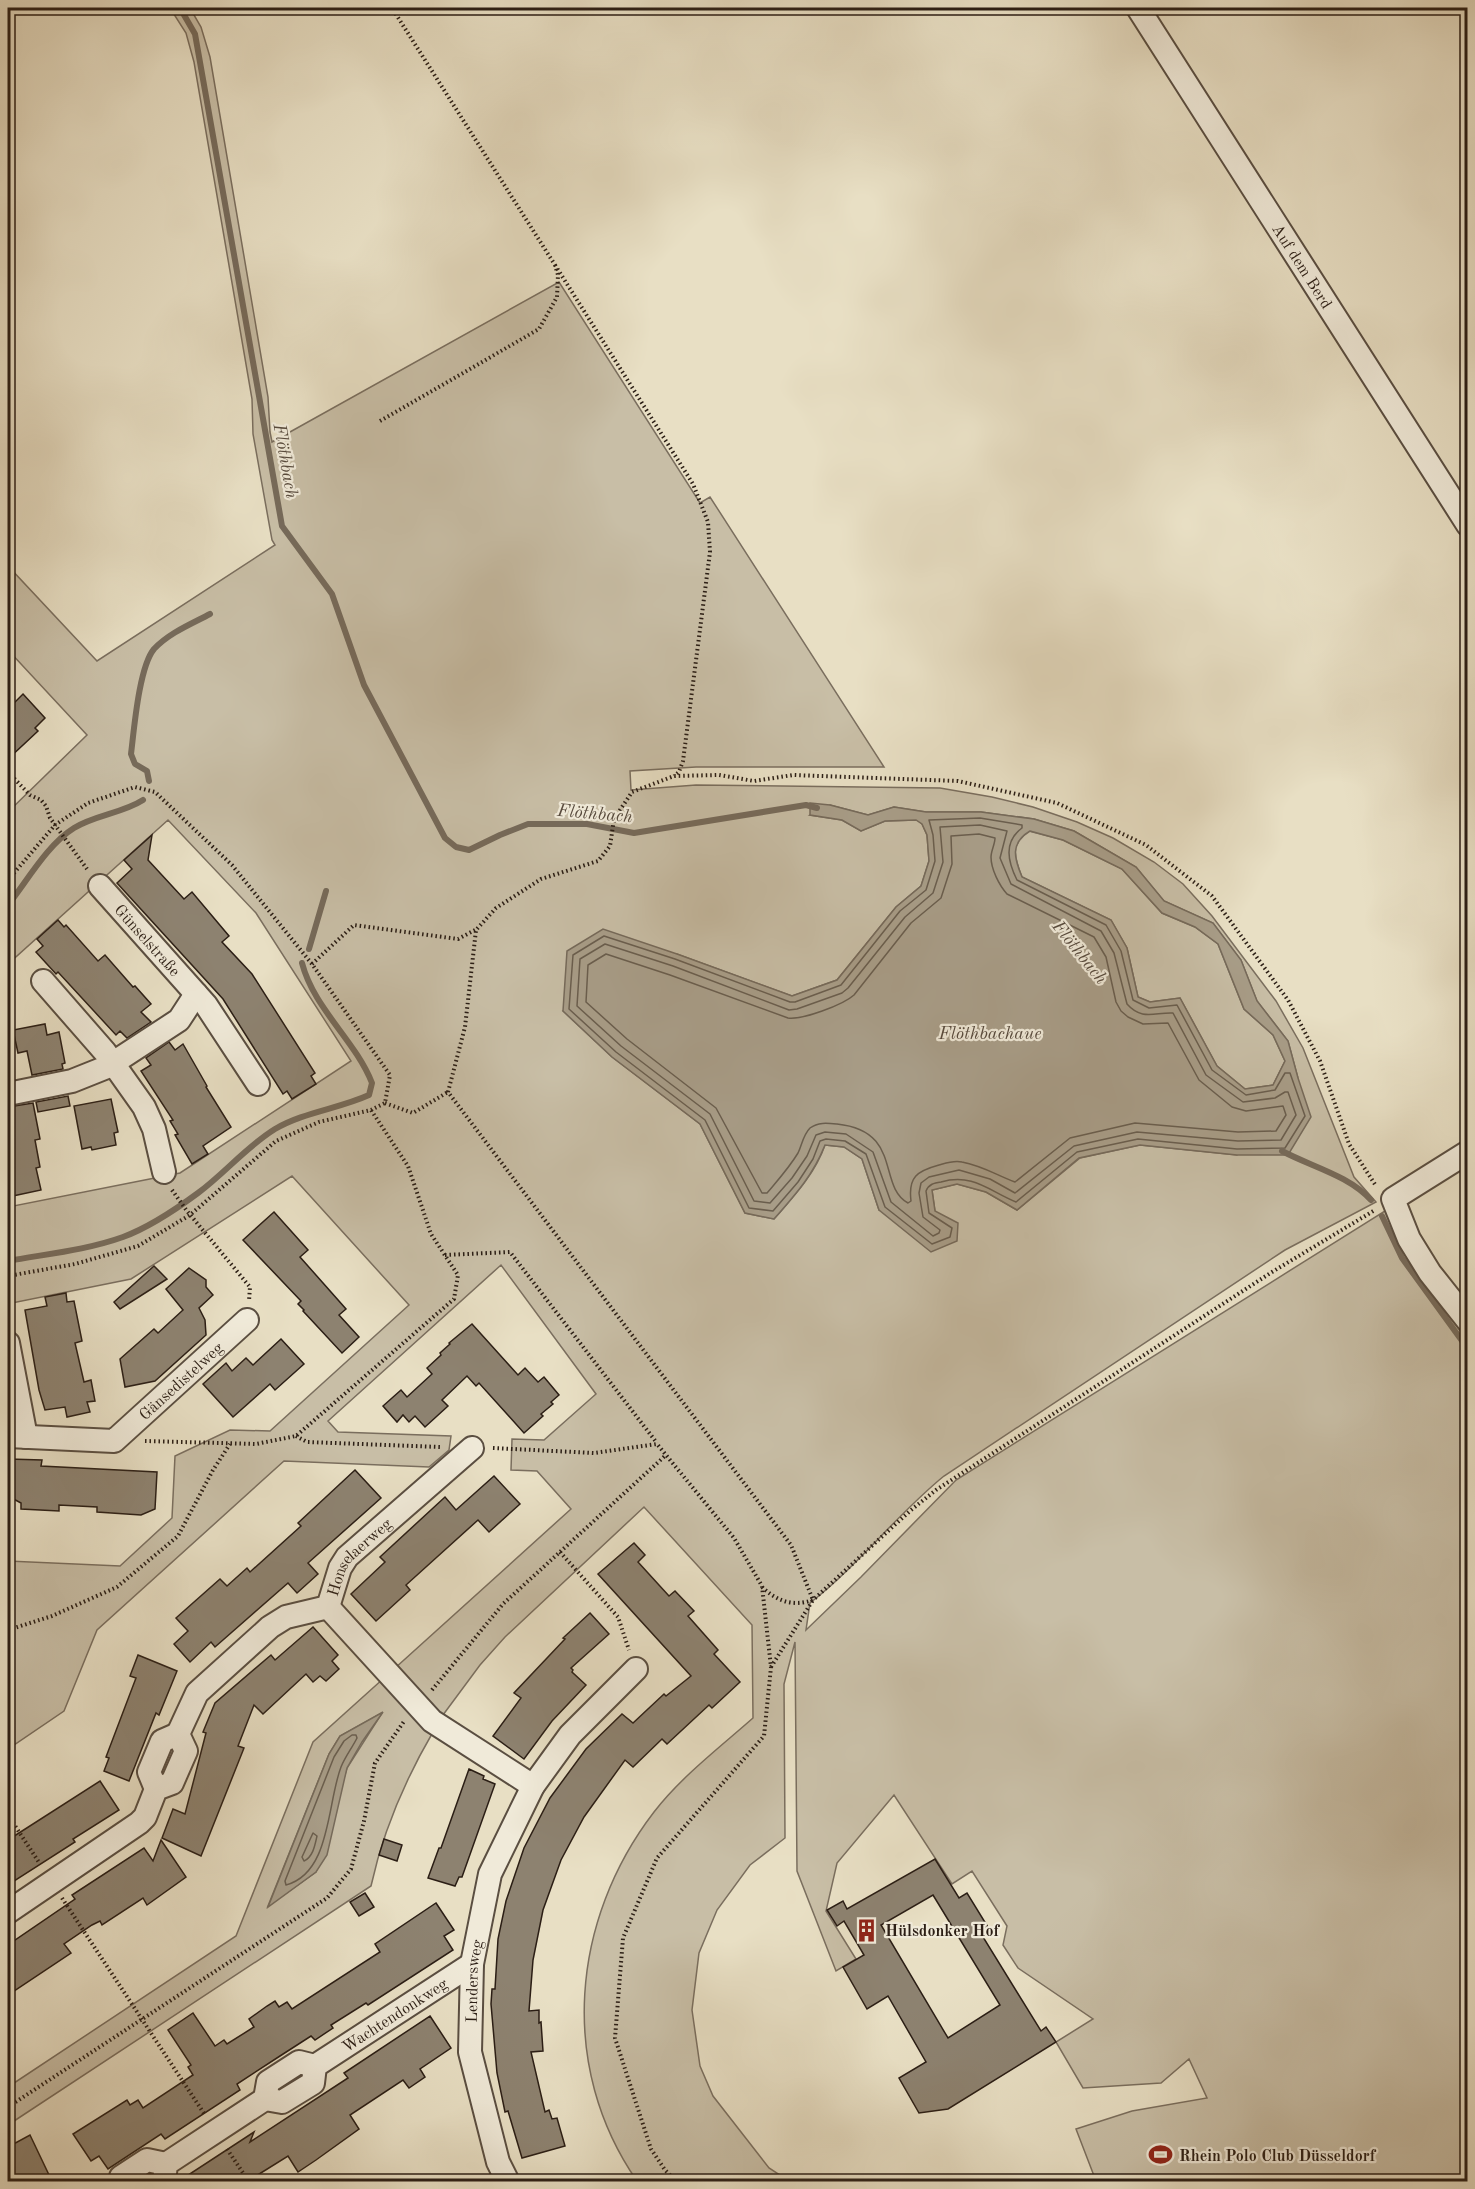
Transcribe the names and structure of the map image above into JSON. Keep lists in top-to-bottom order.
{
  "streets": {
    "street": [
      "Auf dem Berd",
      "Günselstraße",
      "Gänsedistelweg",
      "Honselaerweg",
      "Lendersweg",
      "Wachtendonkweg"
    ]
  },
  "crossings": [
    ["Lendersweg", "Wachtendonkweg"]
  ],
  "water": ["Flöthbach", "Flöthbachaue"],
  "places": {
    "building": ["Hülsdonker Hof"],
    "sports": ["Rhein Polo Club Düsseldorf"]
  }
}
